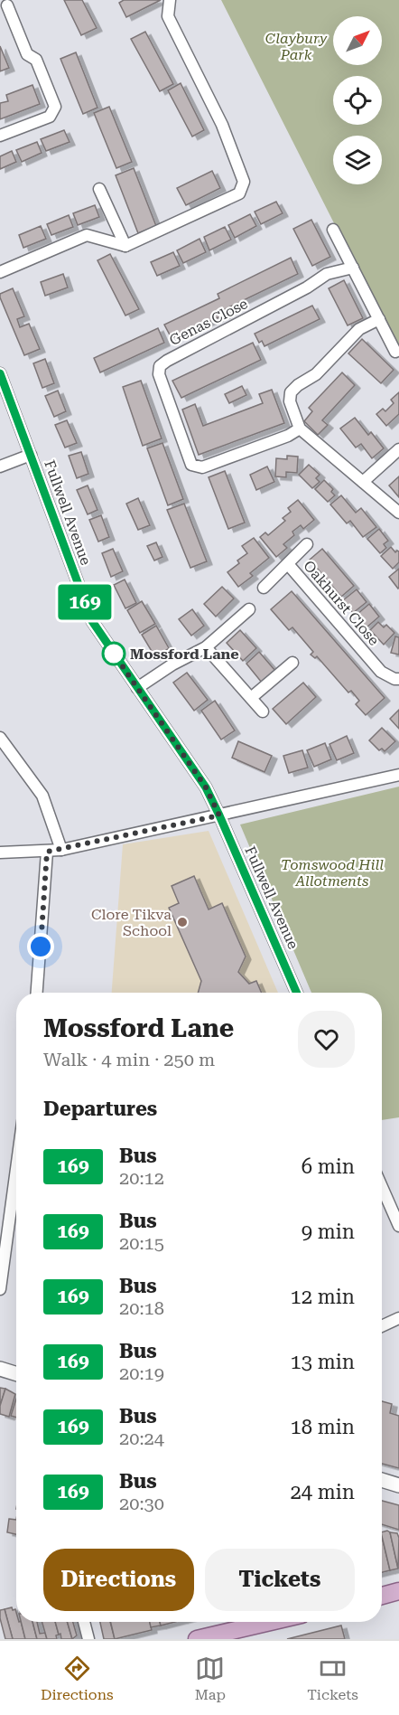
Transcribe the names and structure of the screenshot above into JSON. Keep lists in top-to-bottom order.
{
  "streets": {
    "street": ["Genas Close", "Fullwell Avenue", "Oakhurst Close"]
  },
  "parks": ["Claybury Park", "Tomswood Hill Allotments"],
  "places": ["Mossford Lane", "Clore Tikva School"],
  "lines": ["bus line 169"],
  "north": "top right",
  "page": {
    "on_map": "169",
    "heading": [
      ["Mossford Lane", "Walk · 4 min · 250 m"],
      "Departures"
    ],
    "list": [
      {
        "mark": "169",
        "name": "Bus",
        "note": "20:12",
        "value": "6 min"
      },
      {
        "mark": "169",
        "name": "Bus",
        "note": "20:15",
        "value": "9 min"
      },
      {
        "mark": "169",
        "name": "Bus",
        "note": "20:18",
        "value": "12 min"
      },
      {
        "mark": "169",
        "name": "Bus",
        "note": "20:19",
        "value": "13 min"
      },
      {
        "mark": "169",
        "name": "Bus",
        "note": "20:24",
        "value": "18 min"
      },
      {
        "mark": "169",
        "name": "Bus",
        "note": "20:30",
        "value": "24 min"
      }
    ],
    "buttons": ["Directions", "Tickets"],
    "tabs": ["Directions", "Map", "Tickets"]
  }
}
